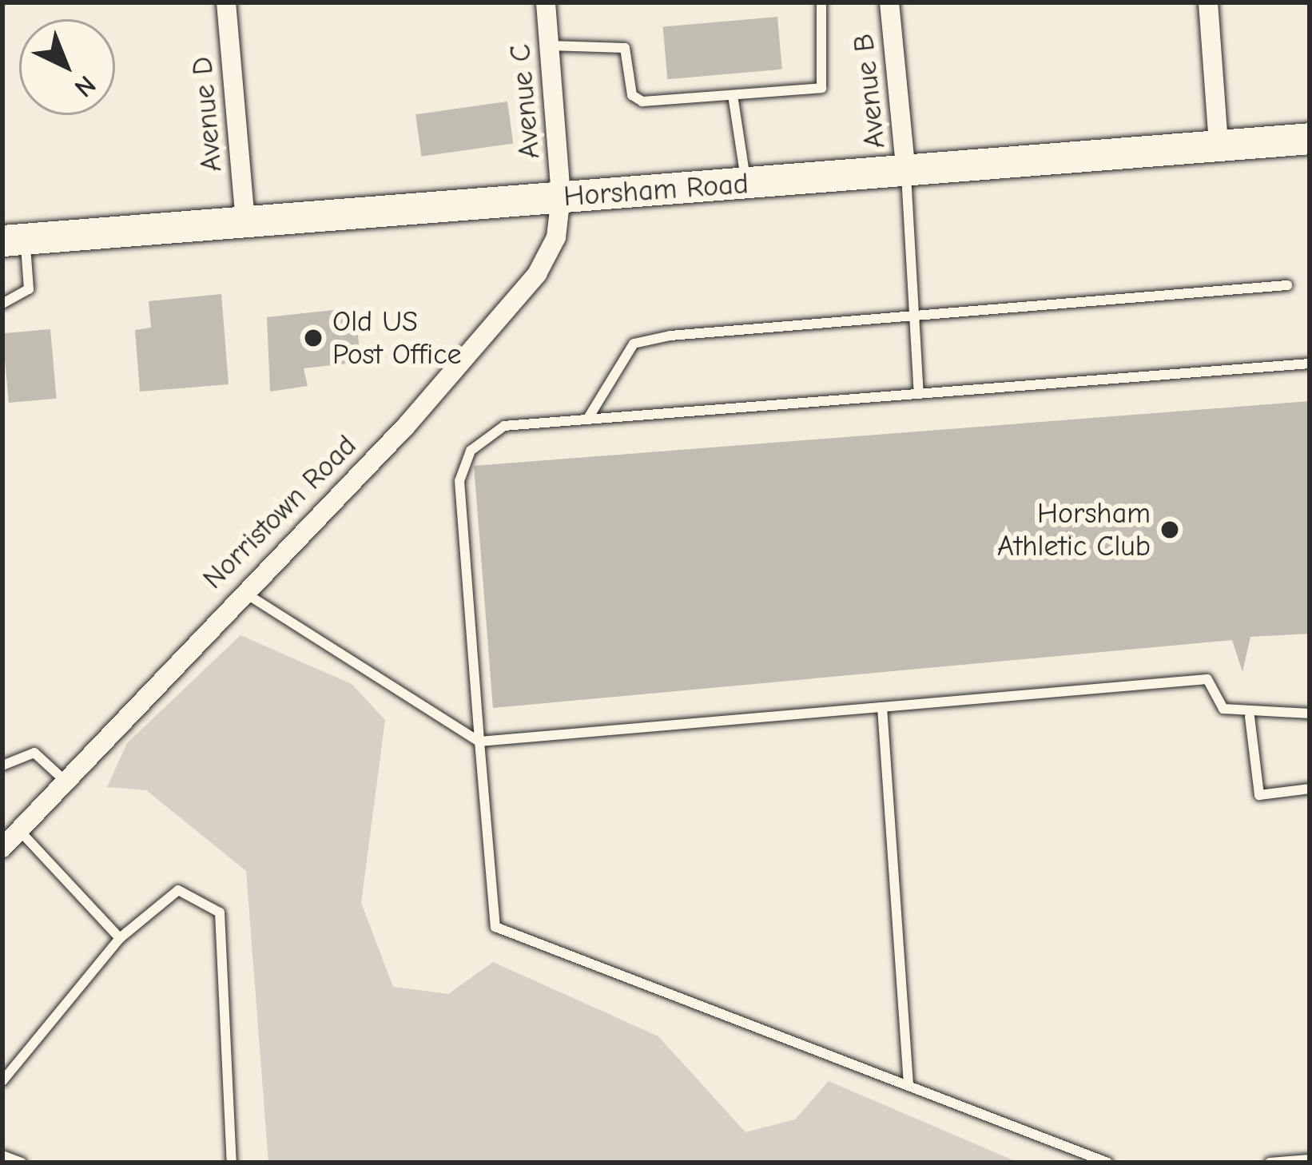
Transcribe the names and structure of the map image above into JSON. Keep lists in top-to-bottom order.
{
  "streets": {
    "main road": ["Horsham Road"],
    "street": [
      "Avenue B",
      "Avenue C",
      "Avenue D",
      "Norristown Road"
    ]
  },
  "crossings": [
    ["Avenue B", "Horsham Road"],
    ["Avenue C", "Horsham Road"],
    ["Avenue C", "Norristown Road"],
    ["Avenue D", "Horsham Road"],
    ["Horsham Road", "Norristown Road"]
  ],
  "places": ["Old US Post Office", "Horsham Athletic Club"],
  "north": "bottom right"
}
